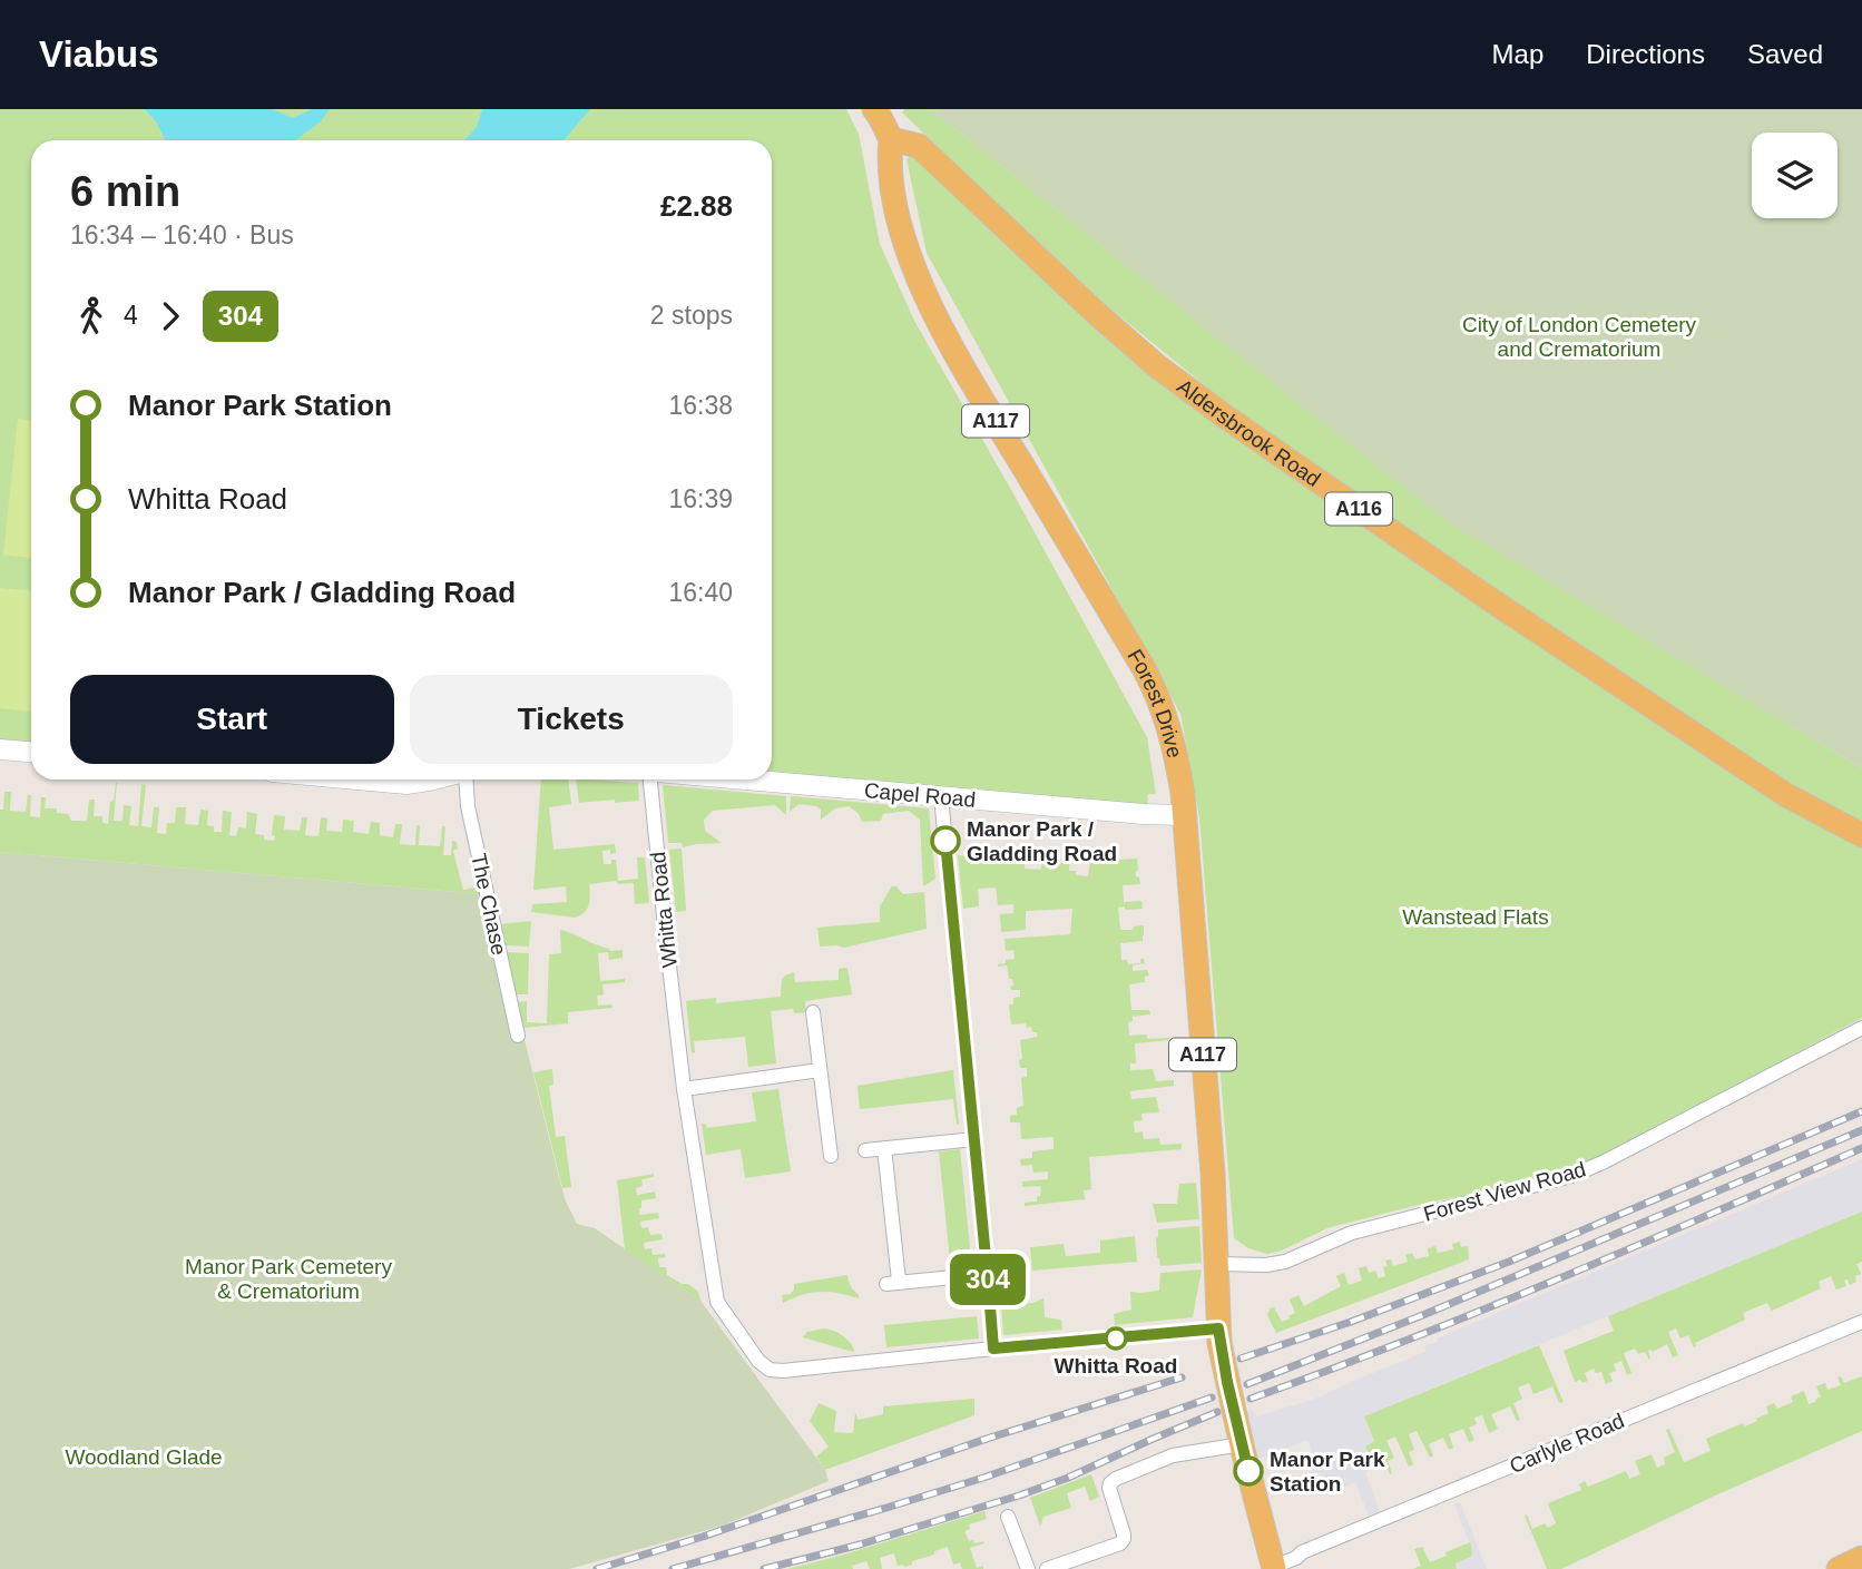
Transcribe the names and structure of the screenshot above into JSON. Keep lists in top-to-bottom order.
{
  "streets": {
    "main road": [
      "A117",
      "Aldersbrook Road",
      "A116",
      "Forest Drive"
    ],
    "street": [
      "Capel Road",
      "The Chase",
      "Whitta Road",
      "Forest View Road",
      "Carlyle Road"
    ]
  },
  "crossings": [
    ["A117", "Forest Drive"],
    ["A117", "Whitta Road"],
    ["A117", "Carlyle Road"],
    ["Aldersbrook Road", "Forest Drive"],
    ["Forest Drive", "Capel Road"],
    ["Forest Drive", "Whitta Road"],
    ["Forest Drive", "Forest View Road"]
  ],
  "parks": [
    "City of London Cemetery and Crematorium",
    "Wanstead Flats",
    "Manor Park Cemetery & Crematorium",
    "Woodland Glade"
  ],
  "places": ["Manor Park / Gladding Road", "Whitta Road", "Manor Park Station"],
  "lines": ["bus line 304"],
  "page": {
    "header": "Viabus",
    "nav": ["Map", "Directions", "Saved"],
    "on_map": "304",
    "heading": ["6 min", "16:34 – 16:40 · Bus", "£2.88"],
    "legs": ["4", "304", "2 stops"],
    "list": [
      {
        "name": "Manor Park Station",
        "value": "16:38"
      },
      {
        "name": "Whitta Road",
        "value": "16:39"
      },
      {
        "name": "Manor Park / Gladding Road",
        "value": "16:40"
      }
    ],
    "buttons": ["Start", "Tickets"]
  }
}
